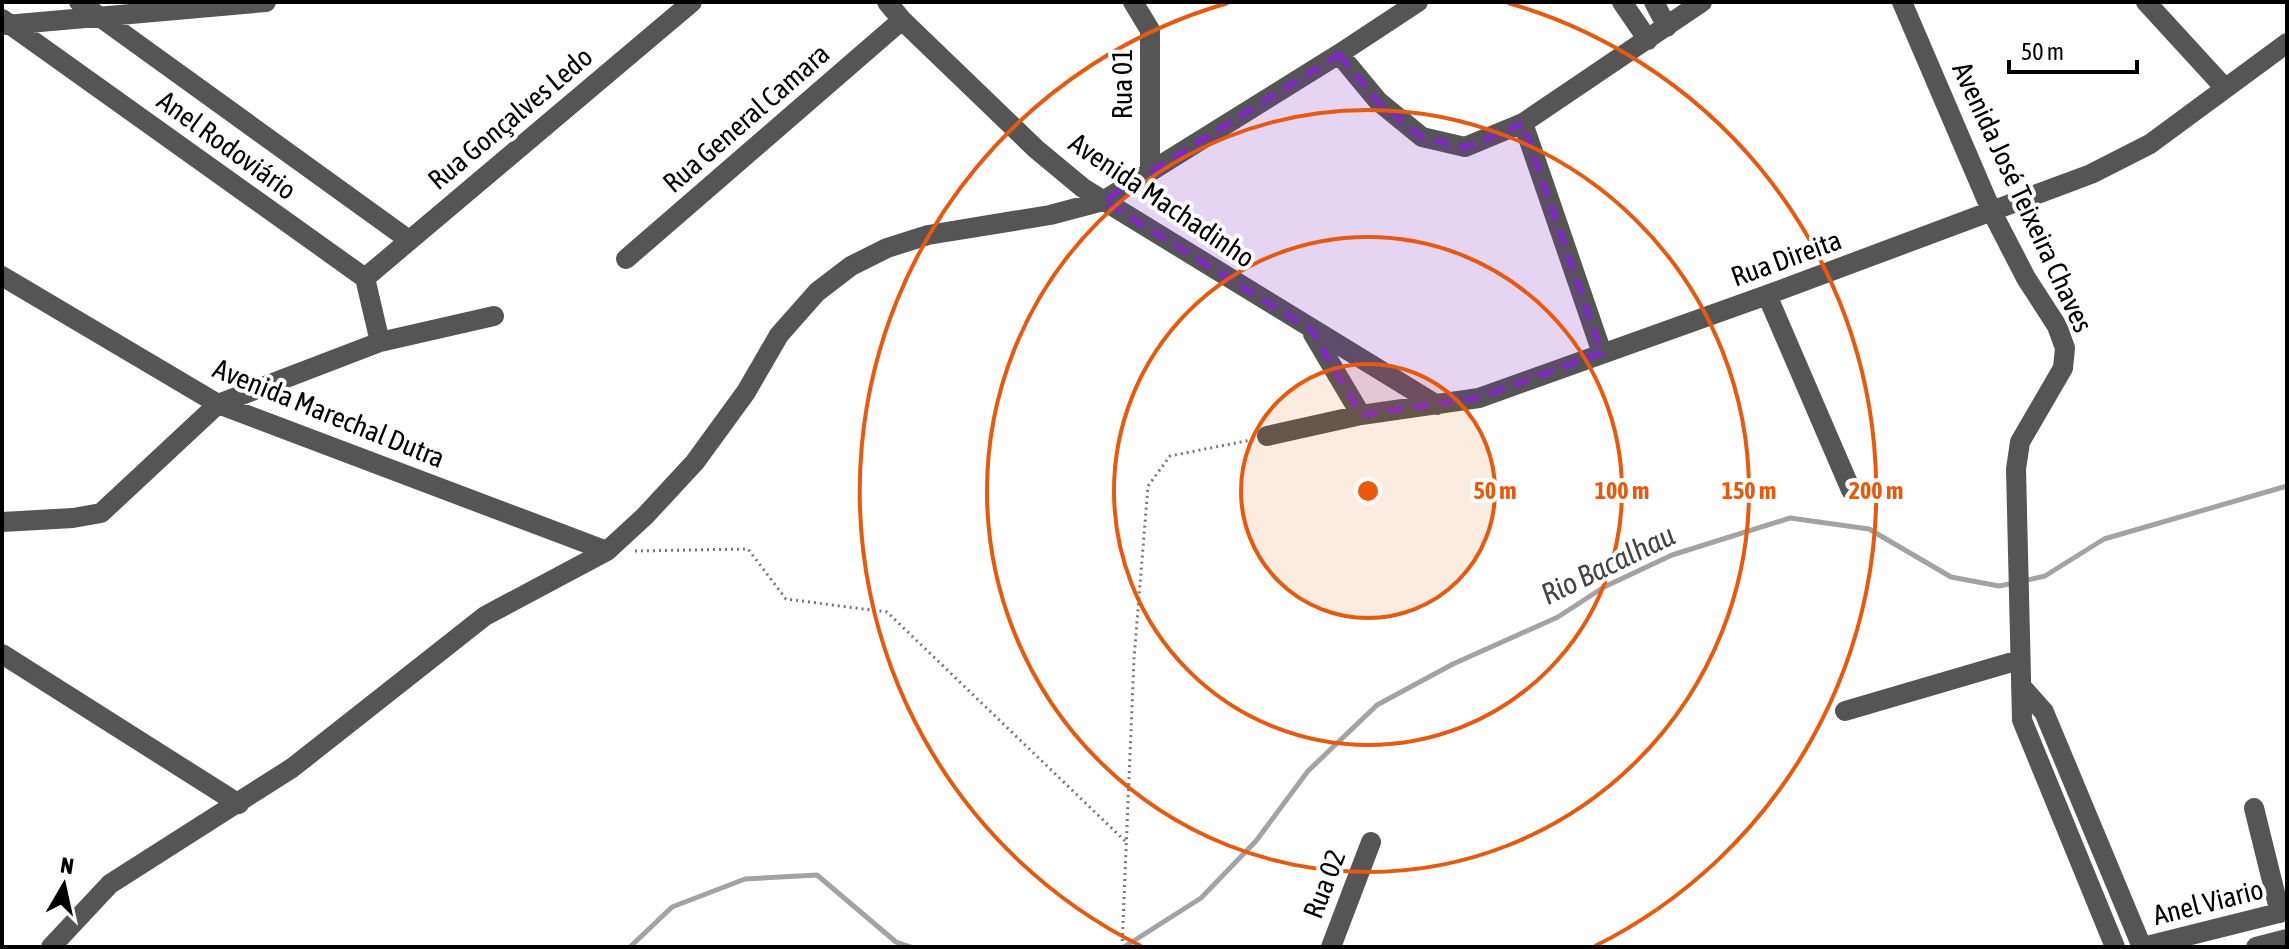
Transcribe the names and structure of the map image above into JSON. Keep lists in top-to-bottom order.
{
  "streets": {
    "street": [
      "Rua 01",
      "Rua Gonçalves Ledo",
      "Rua General Camara",
      "Anel Rodoviário",
      "Avenida José Teixeira Chaves",
      "Avenida Machadinho",
      "Rua Direita",
      "Avenida Marechal Dutra",
      "Rua 02",
      "Anel Viario"
    ]
  },
  "crossings": [
    ["Rua Gonçalves Ledo", "Anel Rodoviário"],
    ["Rua General Camara", "Avenida Machadinho"],
    ["Avenida José Teixeira Chaves", "Rua Direita"],
    ["Avenida Machadinho", "Rua Direita"]
  ],
  "water": ["Rio Bacalhau"],
  "scale_bar": "50 m",
  "north": "top",
  "rings": [
    "50 m",
    "100 m",
    "150 m",
    "200 m"
  ]
}
